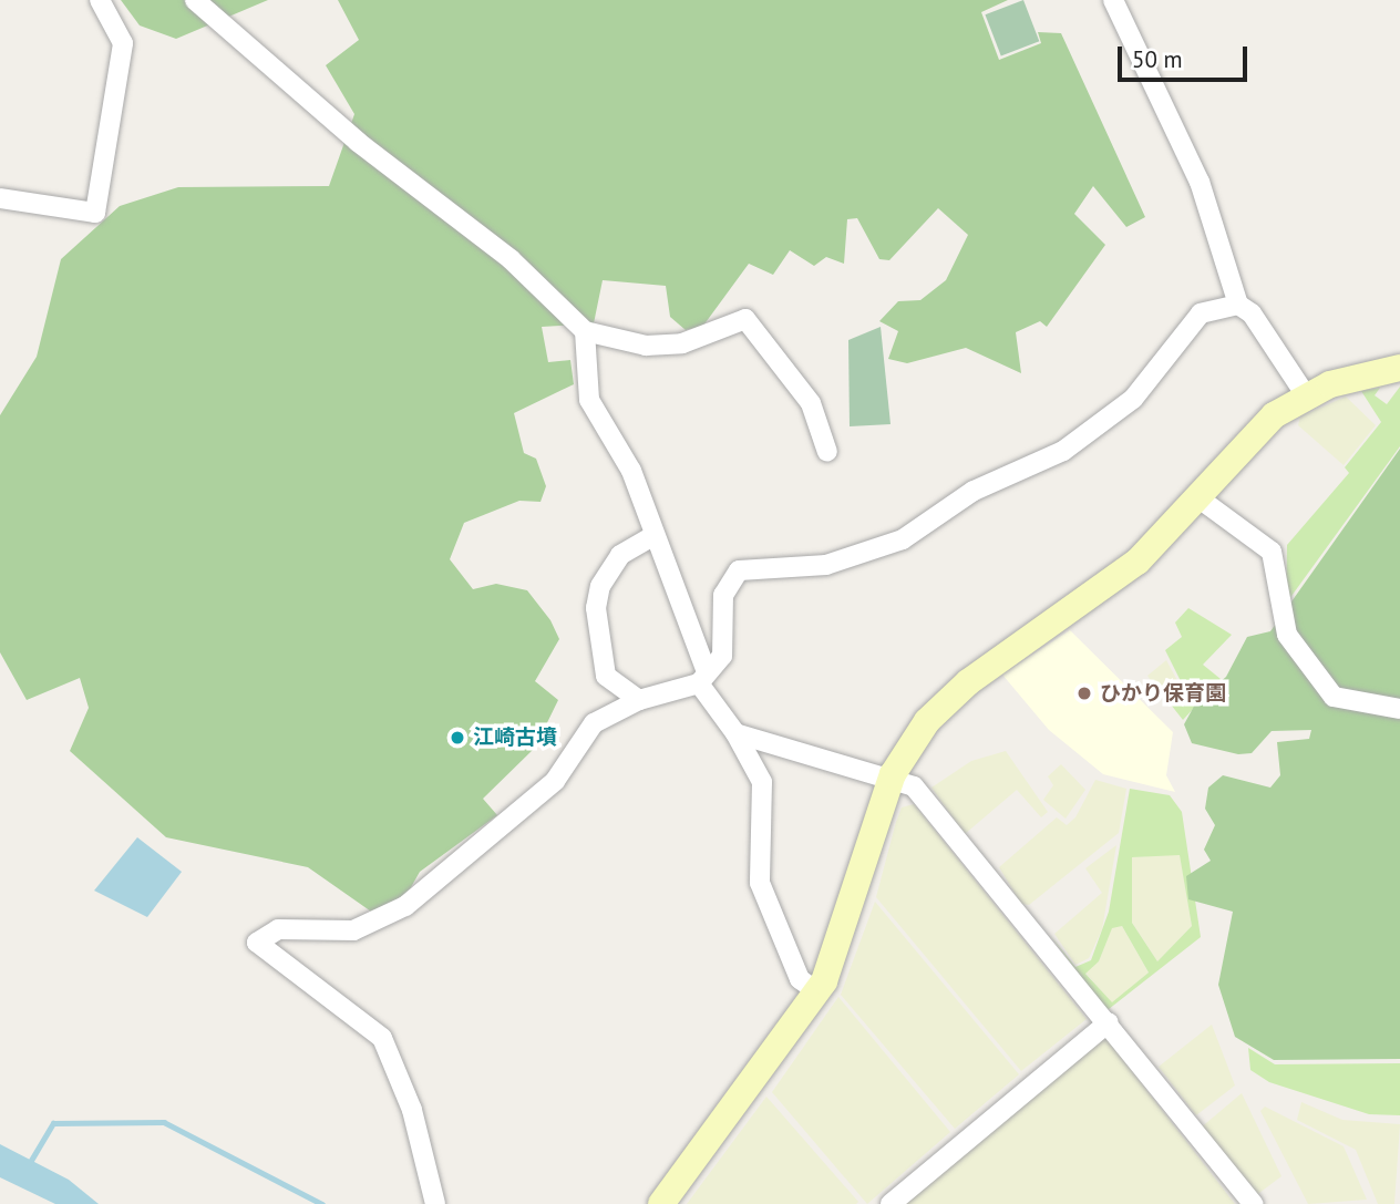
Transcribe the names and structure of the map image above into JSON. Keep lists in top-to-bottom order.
{
  "places": ["ひかり保育園", "江崎古墳"],
  "scale_bar": "50 m"
}
